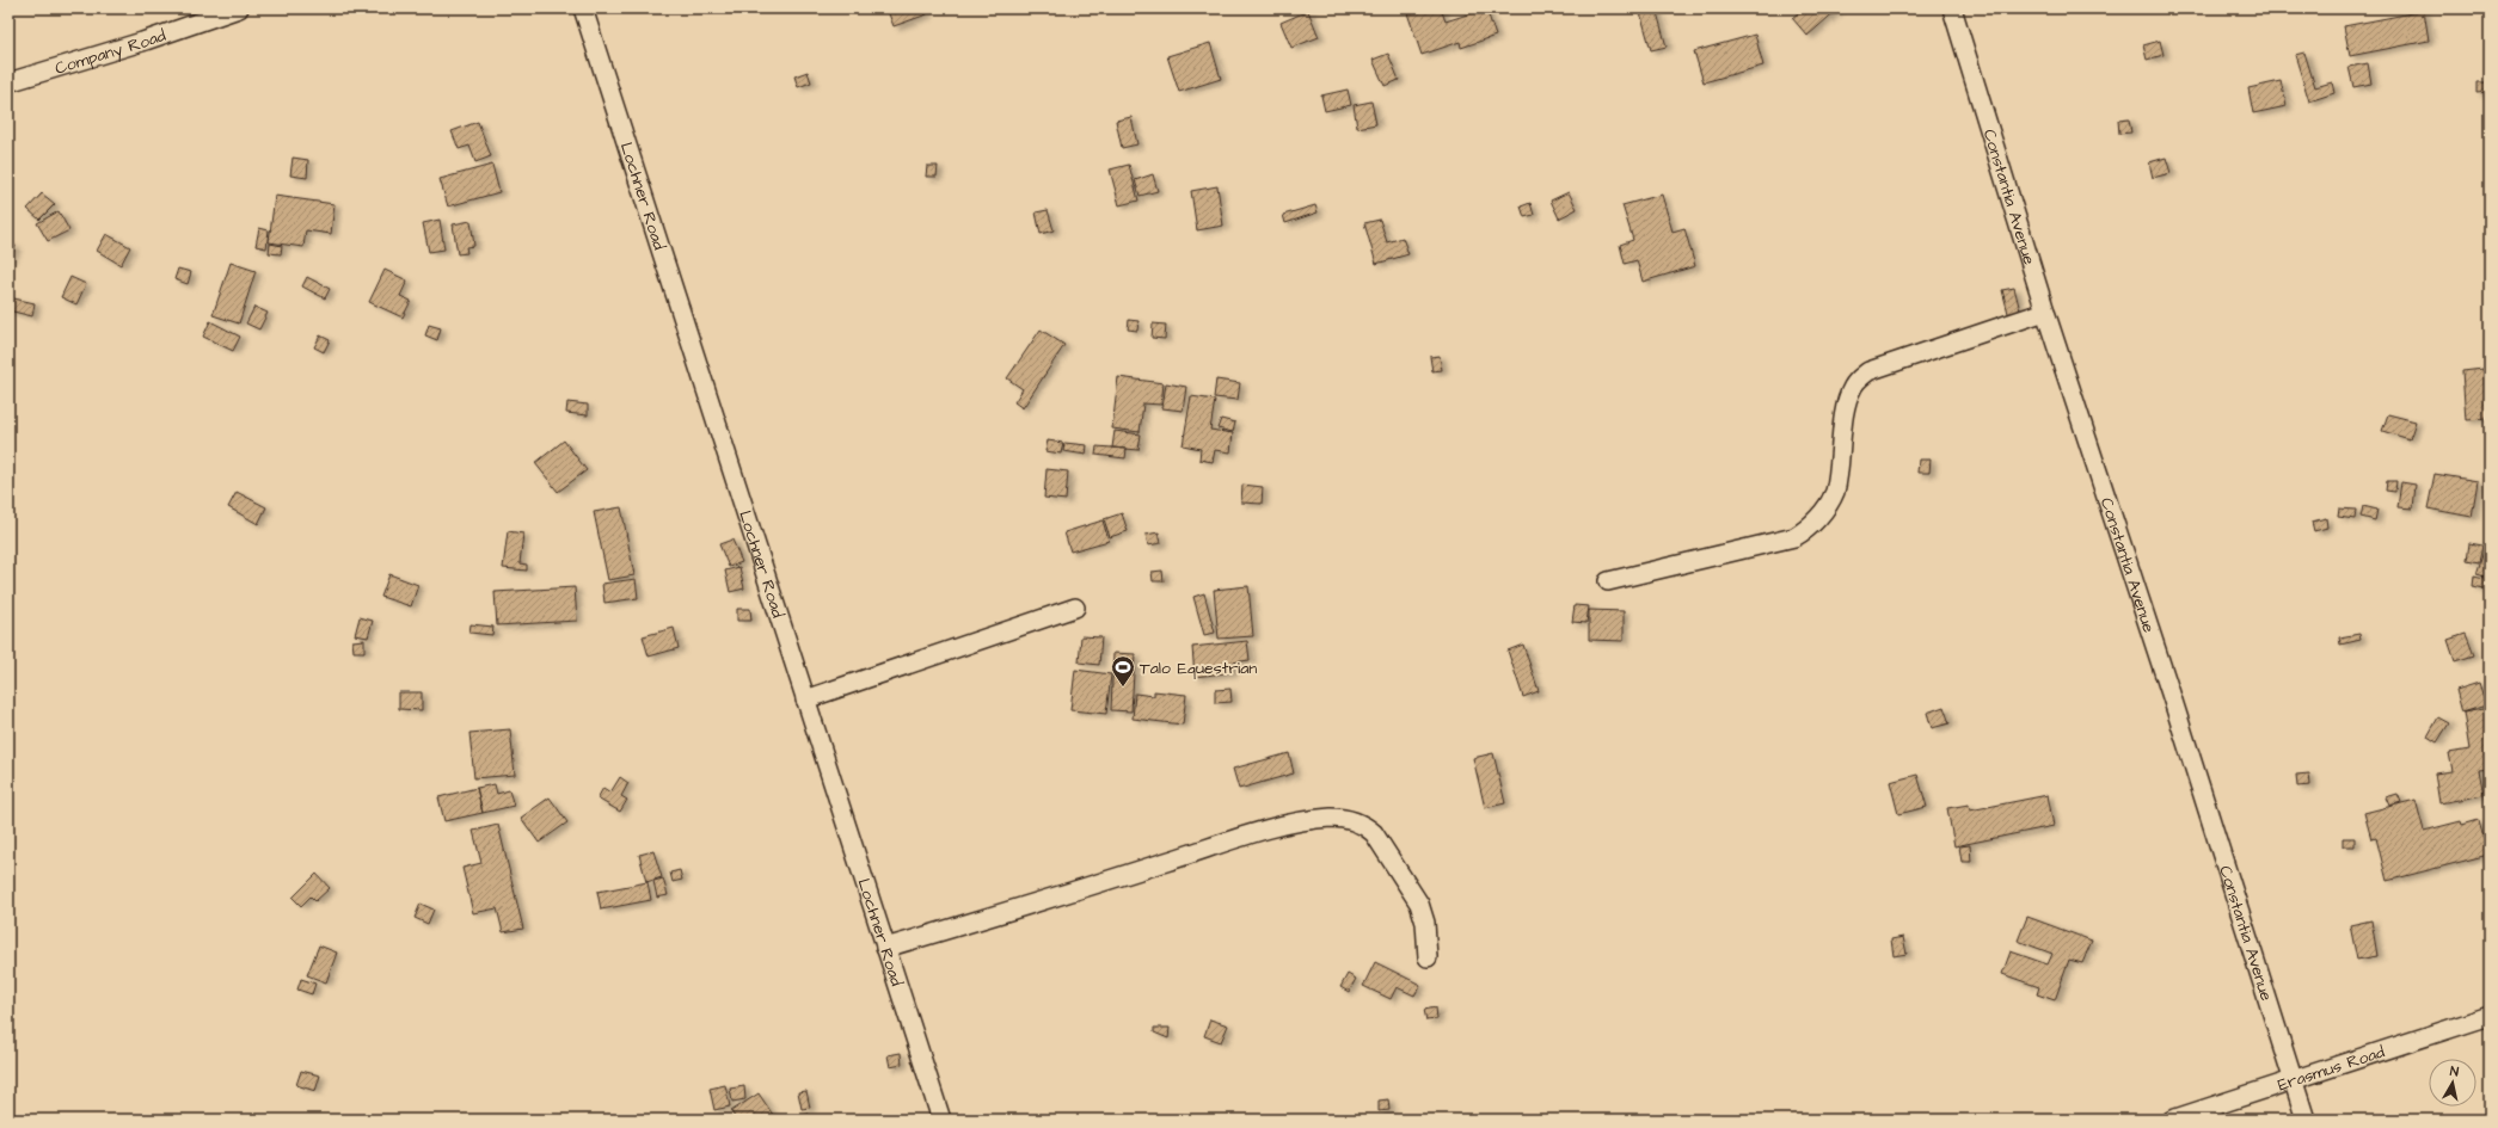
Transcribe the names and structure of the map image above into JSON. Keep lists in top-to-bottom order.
{
  "streets": {
    "street": [
      "Company Road",
      "Lochner Road",
      "Constantia Avenue",
      "Erasmus Road"
    ]
  },
  "crossings": [
    ["Constantia Avenue", "Erasmus Road"]
  ],
  "places": {
    "sports": ["Talo Equestrian"]
  },
  "north": "top"
}
